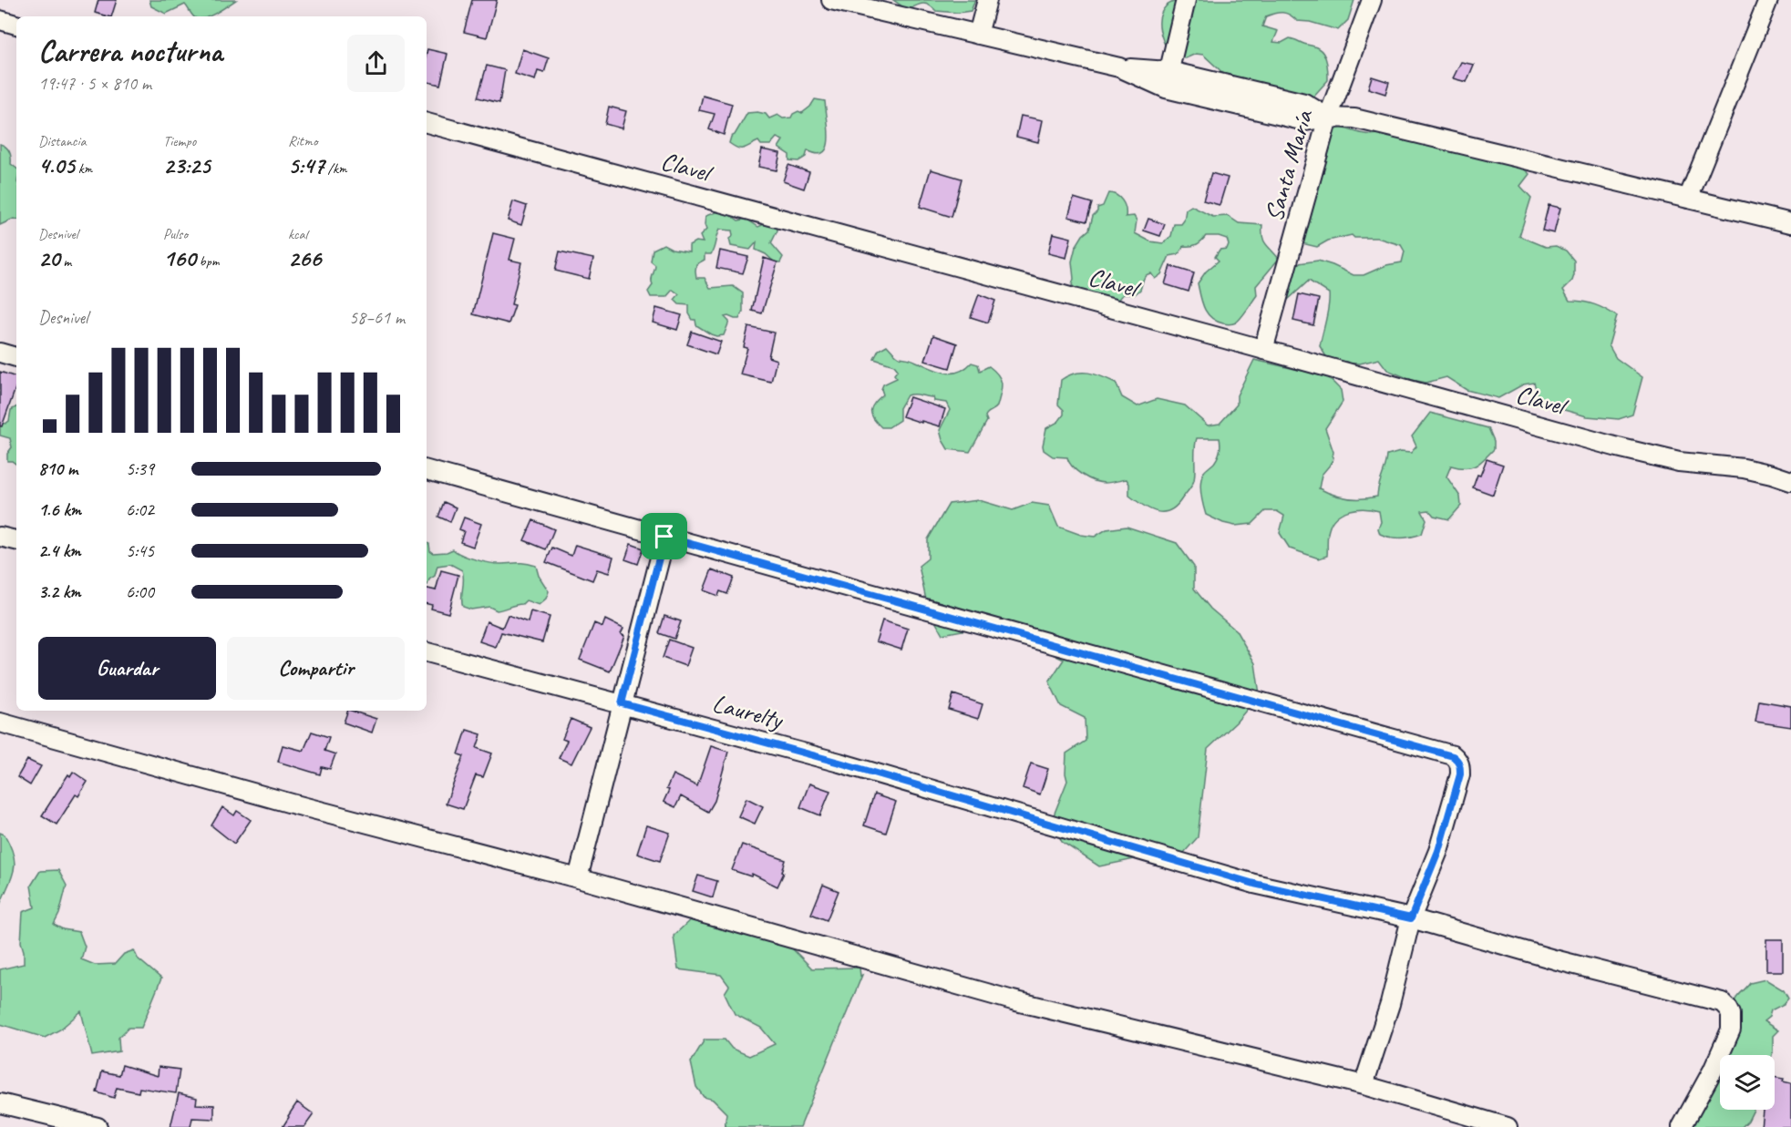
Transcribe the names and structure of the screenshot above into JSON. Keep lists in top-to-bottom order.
{
  "streets": {
    "street": ["Clavel", "Santa María", "Laurelty"]
  },
  "crossings": [
    ["Clavel", "Santa María"]
  ],
  "page": {
    "heading": ["Carrera nocturna", "19:47 · 5 × 810 m"],
    "stats": [
      ["Distancia", "4.05 km"],
      ["Tiempo", "23:25"],
      ["Ritmo", "5:47 /km"],
      ["Desnivel", "20 m"],
      ["Pulso", "160 bpm"],
      ["kcal", "266"]
    ],
    "chart": ["Desnivel", "58–61 m"],
    "list": [
      {
        "name": "810 m",
        "note": "5:39"
      },
      {
        "name": "1.6 km",
        "note": "6:02"
      },
      {
        "name": "2.4 km",
        "note": "5:45"
      },
      {
        "name": "3.2 km",
        "note": "6:00"
      }
    ],
    "buttons": ["Guardar", "Compartir"]
  }
}
